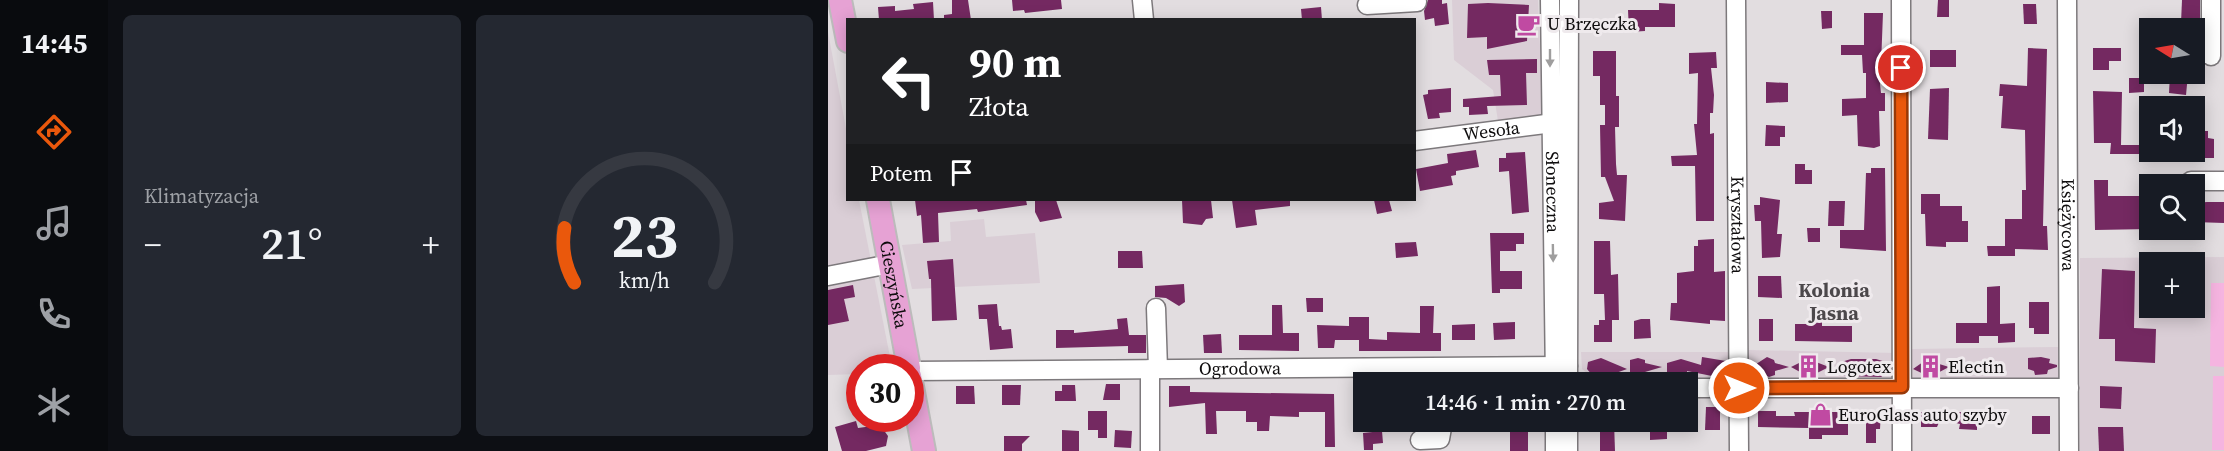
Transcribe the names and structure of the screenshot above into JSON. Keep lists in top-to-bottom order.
{
  "streets": {
    "main road": ["Cieszyńska"],
    "street": [
      "Wesoła",
      "Słoneczna",
      "Kryształowa",
      "Księżycowa",
      "Ogrodowa"
    ]
  },
  "crossings": [
    ["Wesoła", "Słoneczna"]
  ],
  "districts": ["Kolonia Jasna"],
  "places": {
    "cafe": ["U Brzęczka"],
    "building": ["Logotex", "Electin"],
    "shop": ["EuroGlass auto szyby"]
  },
  "north": "left",
  "page": {
    "tabs": "14:45",
    "tile": "Klimatyzacja",
    "map_buttons": "+",
    "turn": ["90 m", "Złota"],
    "then": "Potem",
    "heat": ["−", "21°", "+"],
    "limit": "30",
    "trip": "14:46 · 1 min · 270 m",
    "gauge": ["23", "km/h"]
  }
}
